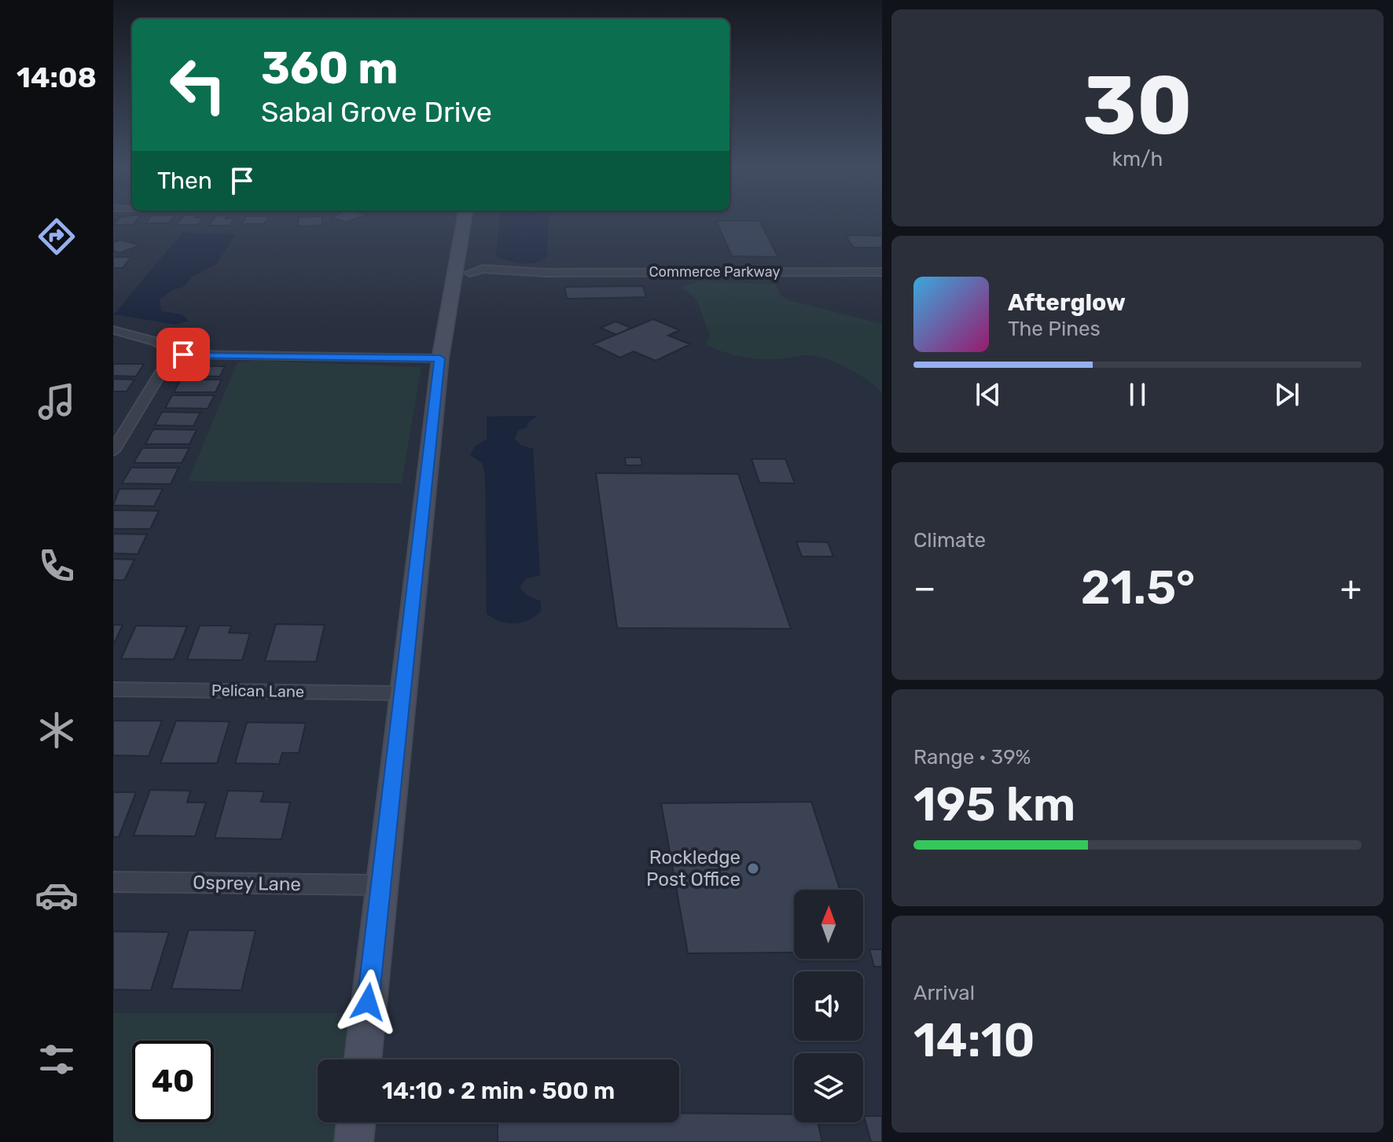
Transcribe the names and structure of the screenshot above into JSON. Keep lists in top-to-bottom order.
{
  "streets": {
    "street": ["Commerce Parkway", "Pelican Lane", "Osprey Lane"]
  },
  "places": ["Rockledge Post Office"],
  "north": "top",
  "page": {
    "tabs": "14:08",
    "tile": [
      ["30", "km/h"],
      "Climate",
      ["Range · 39%", "195 km"],
      ["Arrival", "14:10"]
    ],
    "turn": ["360 m", "Sabal Grove Drive"],
    "then": "Then",
    "song": ["Afterglow", "The Pines"],
    "heat": ["−", "21.5°", "+"],
    "limit": "40",
    "trip": "14:10 · 2 min · 500 m"
  }
}
